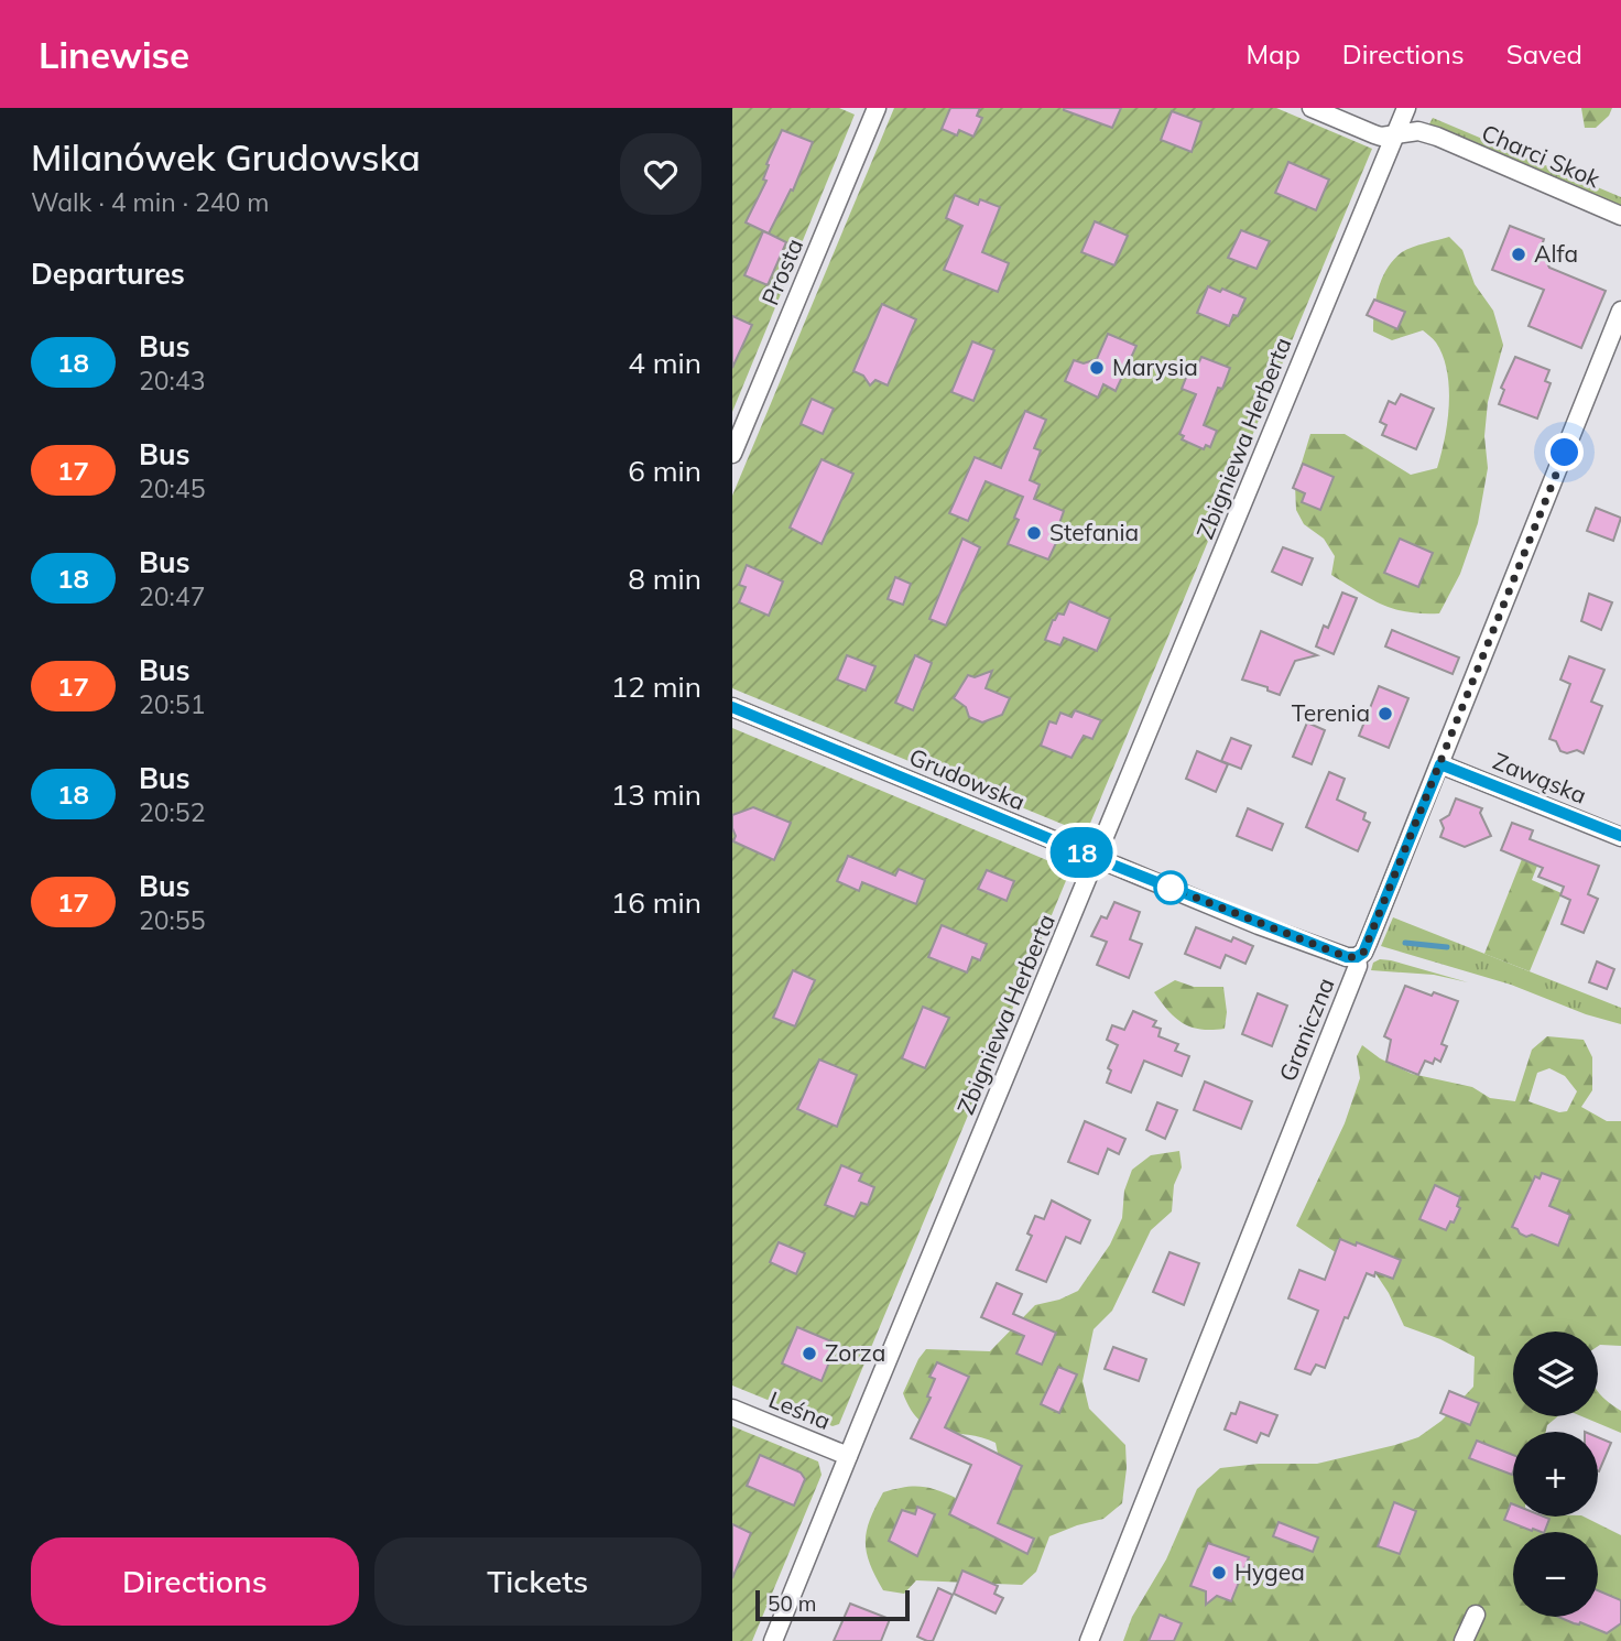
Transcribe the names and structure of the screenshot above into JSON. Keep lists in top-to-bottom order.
{
  "streets": {
    "street": [
      "Charci Skok",
      "Prosta",
      "Zbigniewa Herberta",
      "Zawąska",
      "Grudowska",
      "Graniczna",
      "Leśna"
    ]
  },
  "crossings": [
    ["Charci Skok", "Zbigniewa Herberta"],
    ["Zbigniewa Herberta", "Grudowska"],
    ["Zbigniewa Herberta", "Leśna"],
    ["Zawąska", "Graniczna"],
    ["Grudowska", "Graniczna"]
  ],
  "places": [
    "Alfa",
    "Marysia",
    "Stefania",
    "Terenia",
    "Zorza",
    "Hygea"
  ],
  "lines": ["bus line 18"],
  "scale_bar": "50 m",
  "page": {
    "header": "Linewise",
    "nav": ["Map", "Directions", "Saved"],
    "heading": [
      ["Milanówek Grudowska", "Walk · 4 min · 240 m"],
      "Departures"
    ],
    "on_map": "18",
    "list": [
      {
        "mark": "18",
        "name": "Bus",
        "note": "20:43",
        "value": "4 min"
      },
      {
        "mark": "17",
        "name": "Bus",
        "note": "20:45",
        "value": "6 min"
      },
      {
        "mark": "18",
        "name": "Bus",
        "note": "20:47",
        "value": "8 min"
      },
      {
        "mark": "17",
        "name": "Bus",
        "note": "20:51",
        "value": "12 min"
      },
      {
        "mark": "18",
        "name": "Bus",
        "note": "20:52",
        "value": "13 min"
      },
      {
        "mark": "17",
        "name": "Bus",
        "note": "20:55",
        "value": "16 min"
      }
    ],
    "map_buttons": ["+", "−"],
    "buttons": ["Directions", "Tickets"],
    "scale": "50 m"
  }
}
